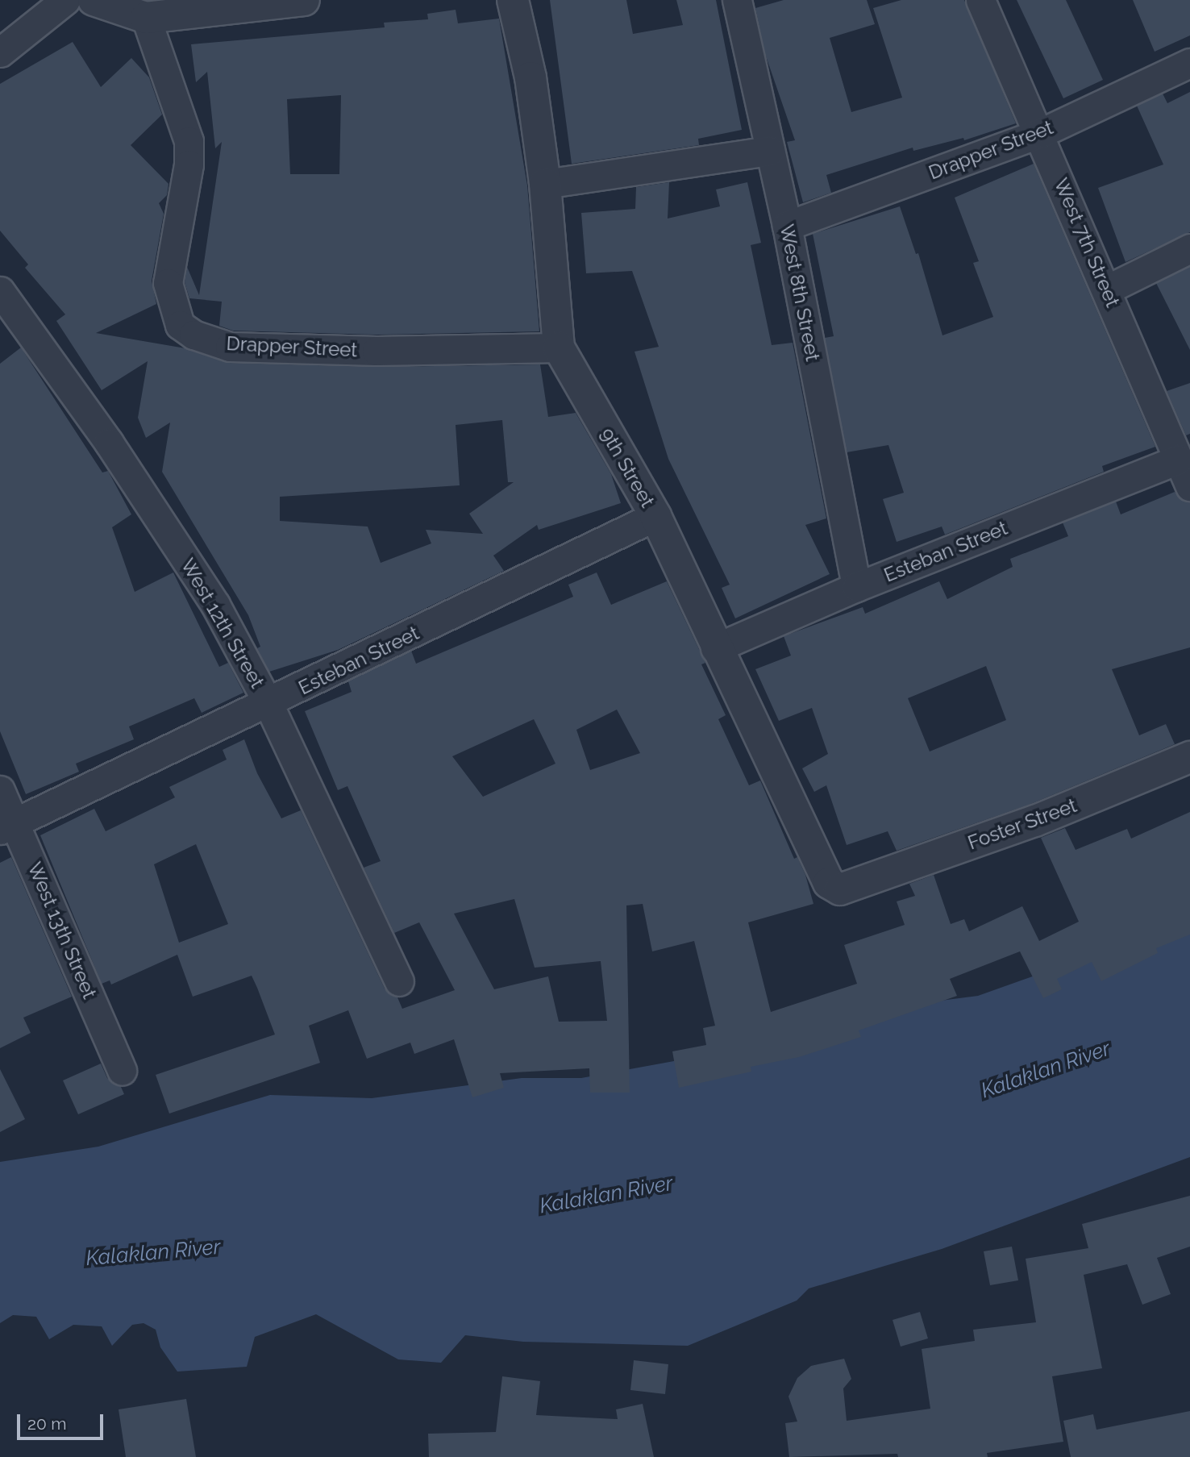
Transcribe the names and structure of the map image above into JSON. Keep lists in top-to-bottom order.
{
  "streets": {
    "street": [
      "Drapper Street",
      "West 7th Street",
      "West 8th Street",
      "9th Street",
      "Esteban Street",
      "West 12th Street",
      "Foster Street",
      "West 13th Street"
    ]
  },
  "crossings": [
    ["Drapper Street", "West 7th Street"],
    ["Drapper Street", "West 8th Street"],
    ["Drapper Street", "9th Street"],
    ["West 7th Street", "Esteban Street"],
    ["West 8th Street", "Esteban Street"],
    ["9th Street", "Esteban Street"],
    ["9th Street", "Foster Street"],
    ["Esteban Street", "West 12th Street"],
    ["Esteban Street", "West 13th Street"]
  ],
  "water": ["Kalaklan River"],
  "scale_bar": "20 m"
}
